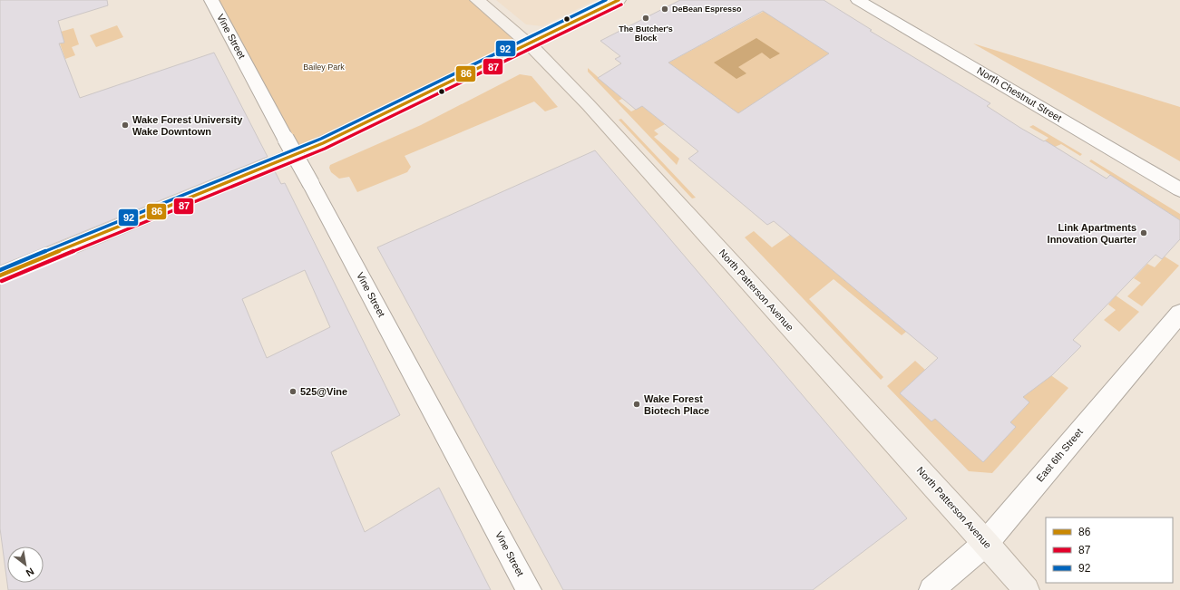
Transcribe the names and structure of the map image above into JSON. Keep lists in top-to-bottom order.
{
  "streets": {
    "main road": ["North Patterson Avenue"],
    "street": ["Vine Street", "North Chestnut Street", "East 6th Street"]
  },
  "crossings": [
    ["North Patterson Avenue", "East 6th Street"]
  ],
  "parks": ["Bailey Park"],
  "places": [
    "DeBean Espresso",
    "The Butcher's Block",
    "Wake Forest University Wake Downtown",
    "Link Apartments Innovation Quarter",
    "525@Vine",
    "Wake Forest Biotech Place"
  ],
  "lines": ["transit line 86", "transit line 92", "transit line 87"],
  "legend": ["86", "87", "92"],
  "north": "bottom right"
}
